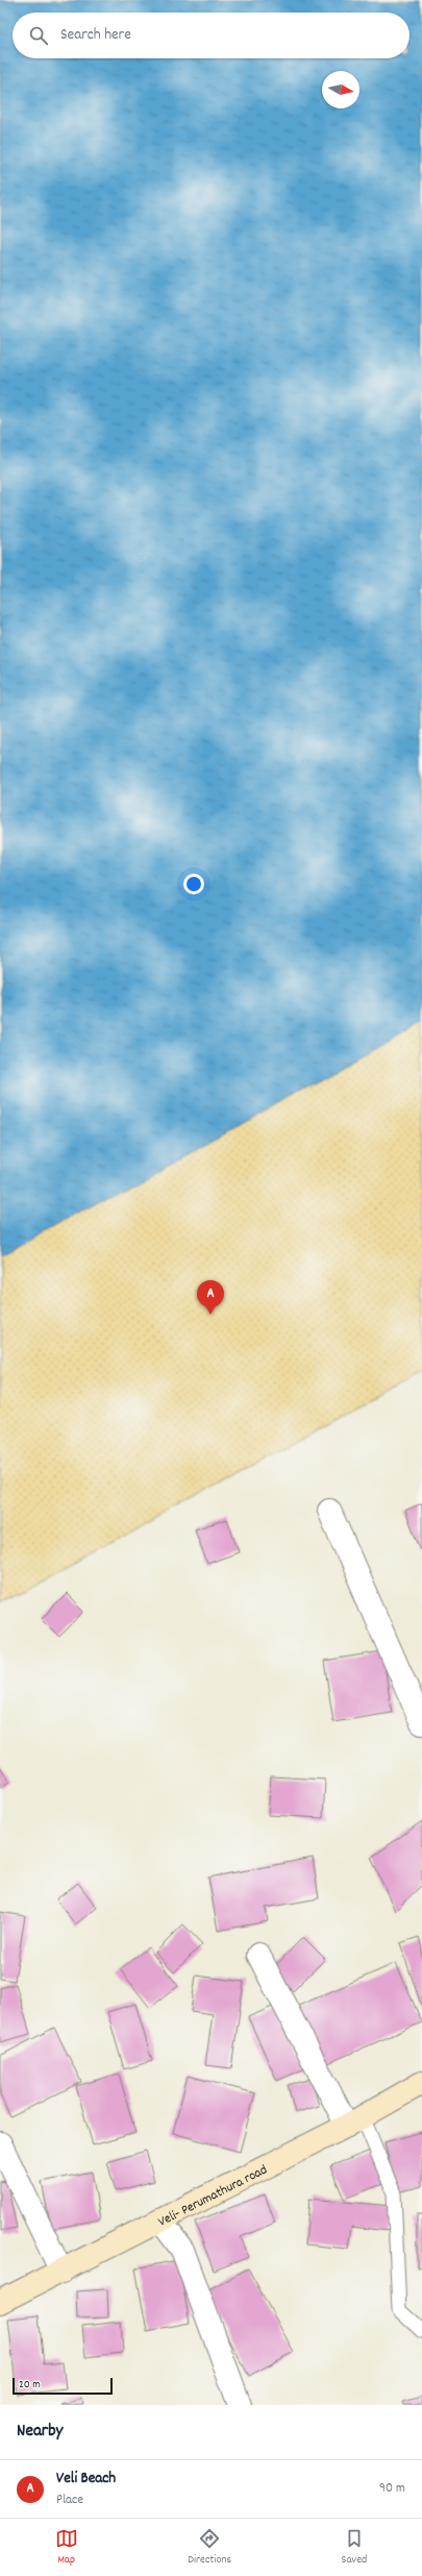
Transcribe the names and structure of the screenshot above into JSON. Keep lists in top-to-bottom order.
{
  "streets": {
    "main road": ["Veli- Perumathura road"]
  },
  "scale_bar": "20 m",
  "north": "right",
  "page": {
    "search": "Search here",
    "pins": "A",
    "scale": "20 m",
    "heading": "Nearby",
    "list": [
      {
        "mark": "A",
        "name": "Veli Beach",
        "note": "Place",
        "value": "90 m"
      }
    ],
    "nav": ["Map", "Directions", "Saved"]
  }
}
